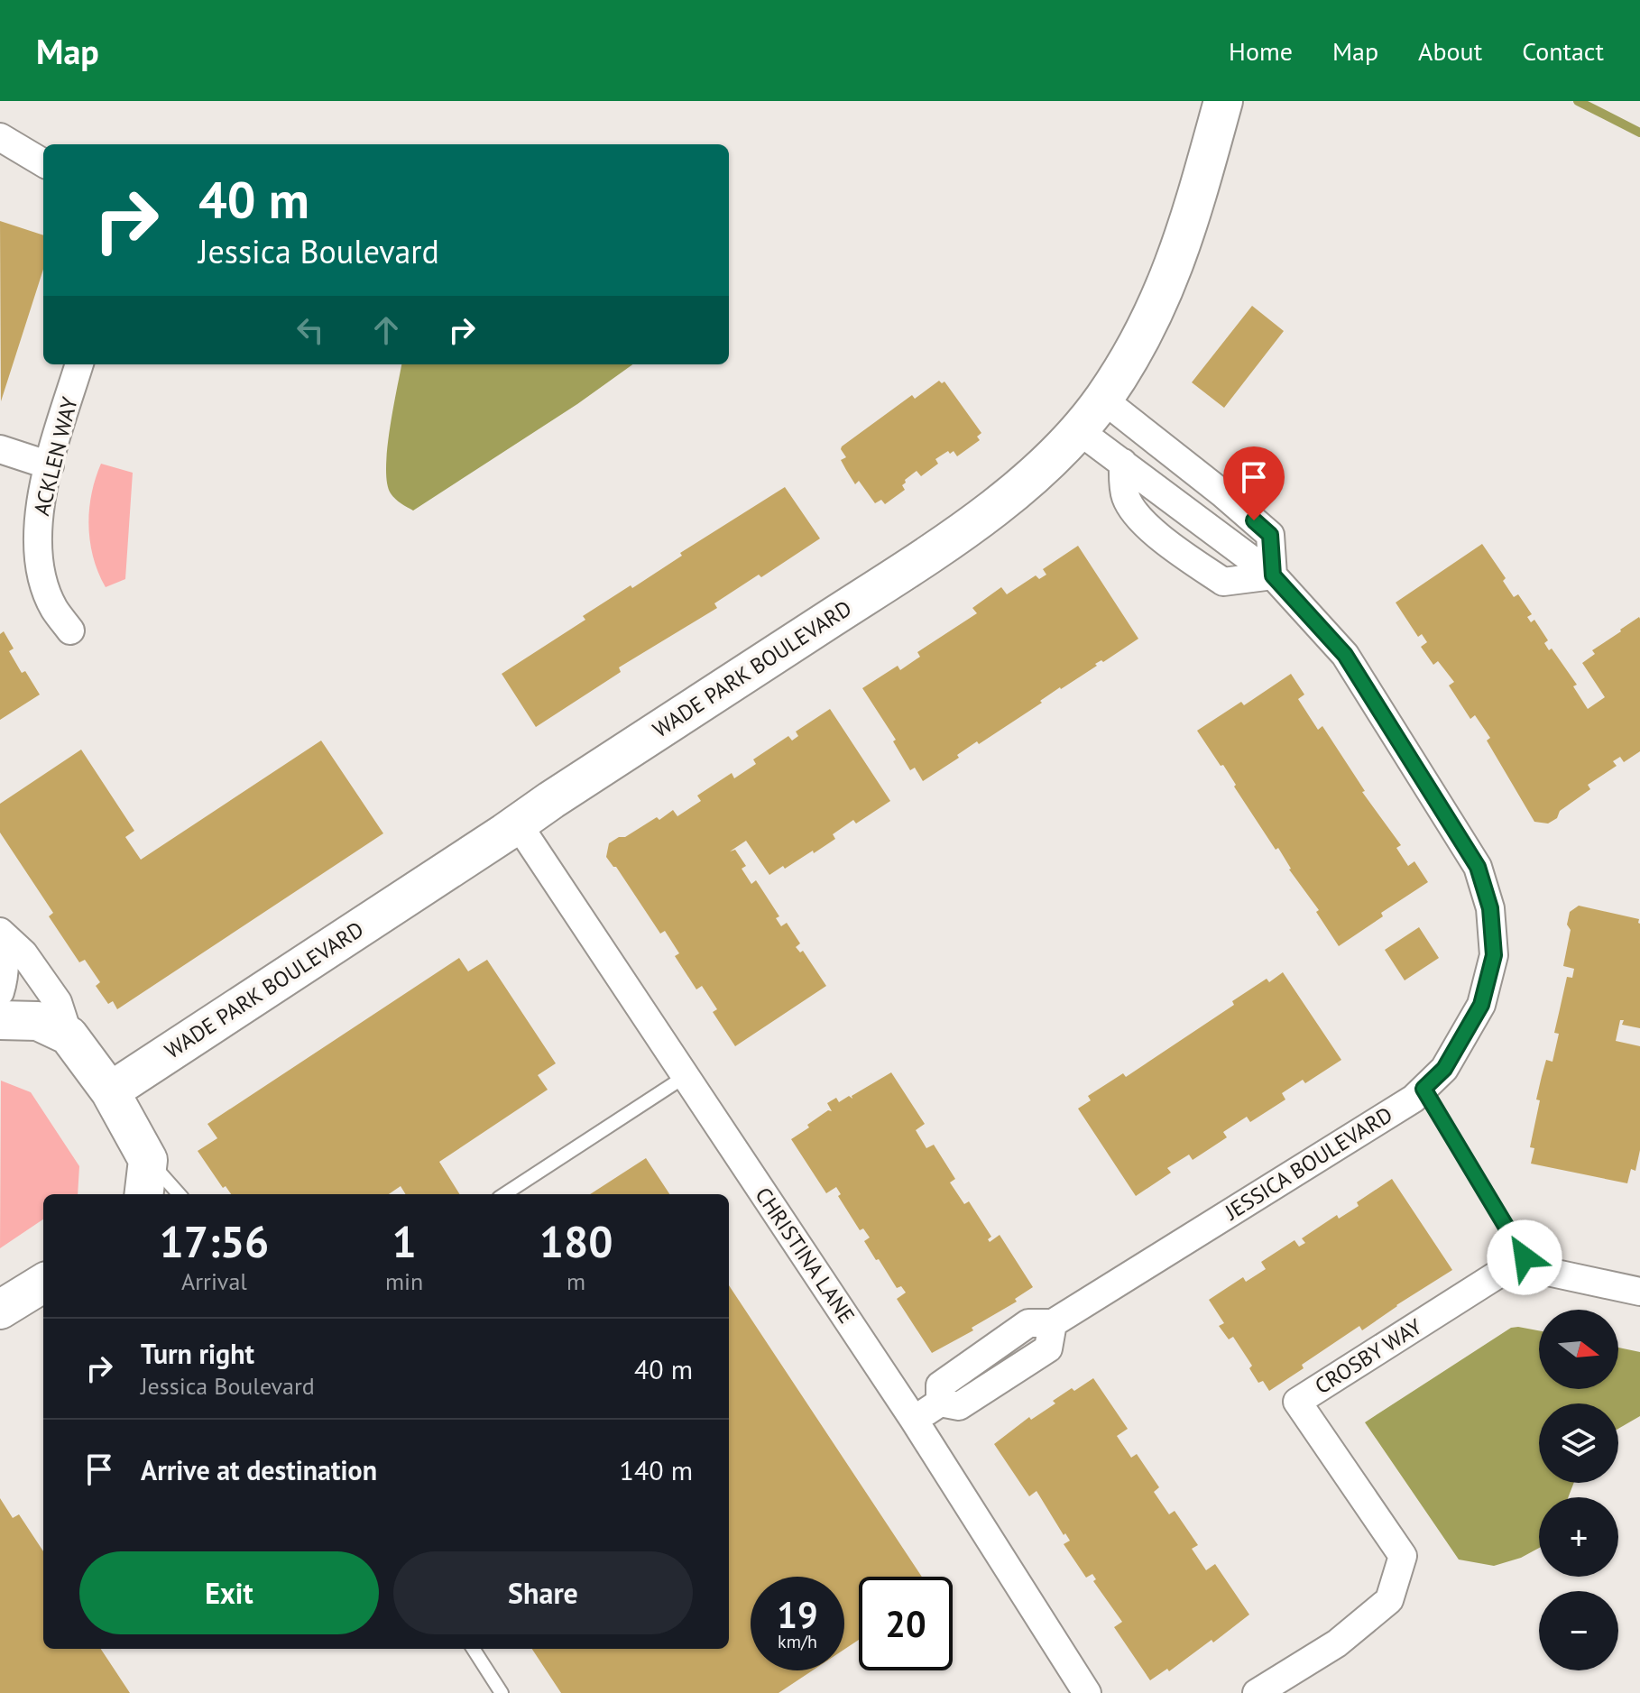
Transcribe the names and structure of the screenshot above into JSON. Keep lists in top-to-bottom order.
{
  "streets": {
    "street": [
      "ACKLEN WAY",
      "WADE PARK BOULEVARD",
      "JESSICA BOULEVARD",
      "CHRISTINA LANE",
      "CROSBY WAY"
    ]
  },
  "crossings": [
    ["WADE PARK BOULEVARD", "JESSICA BOULEVARD"],
    ["WADE PARK BOULEVARD", "CHRISTINA LANE"],
    ["JESSICA BOULEVARD", "CHRISTINA LANE"]
  ],
  "north": "right",
  "page": {
    "header": "Map",
    "nav": [
      "Home",
      "Map",
      "About",
      "Contact"
    ],
    "turn": ["40 m", "Jessica Boulevard"],
    "eta": [
      "17:56",
      "Arrival",
      "1",
      "min",
      "180",
      "m"
    ],
    "map_buttons": ["+", "−"],
    "list": [
      {
        "name": "Turn right",
        "note": "Jessica Boulevard",
        "value": "40 m"
      },
      {
        "name": "Arrive at destination",
        "value": "140 m"
      }
    ],
    "buttons": ["Exit", "Share"],
    "speed": "19 km/h",
    "limit": "20"
  }
}
